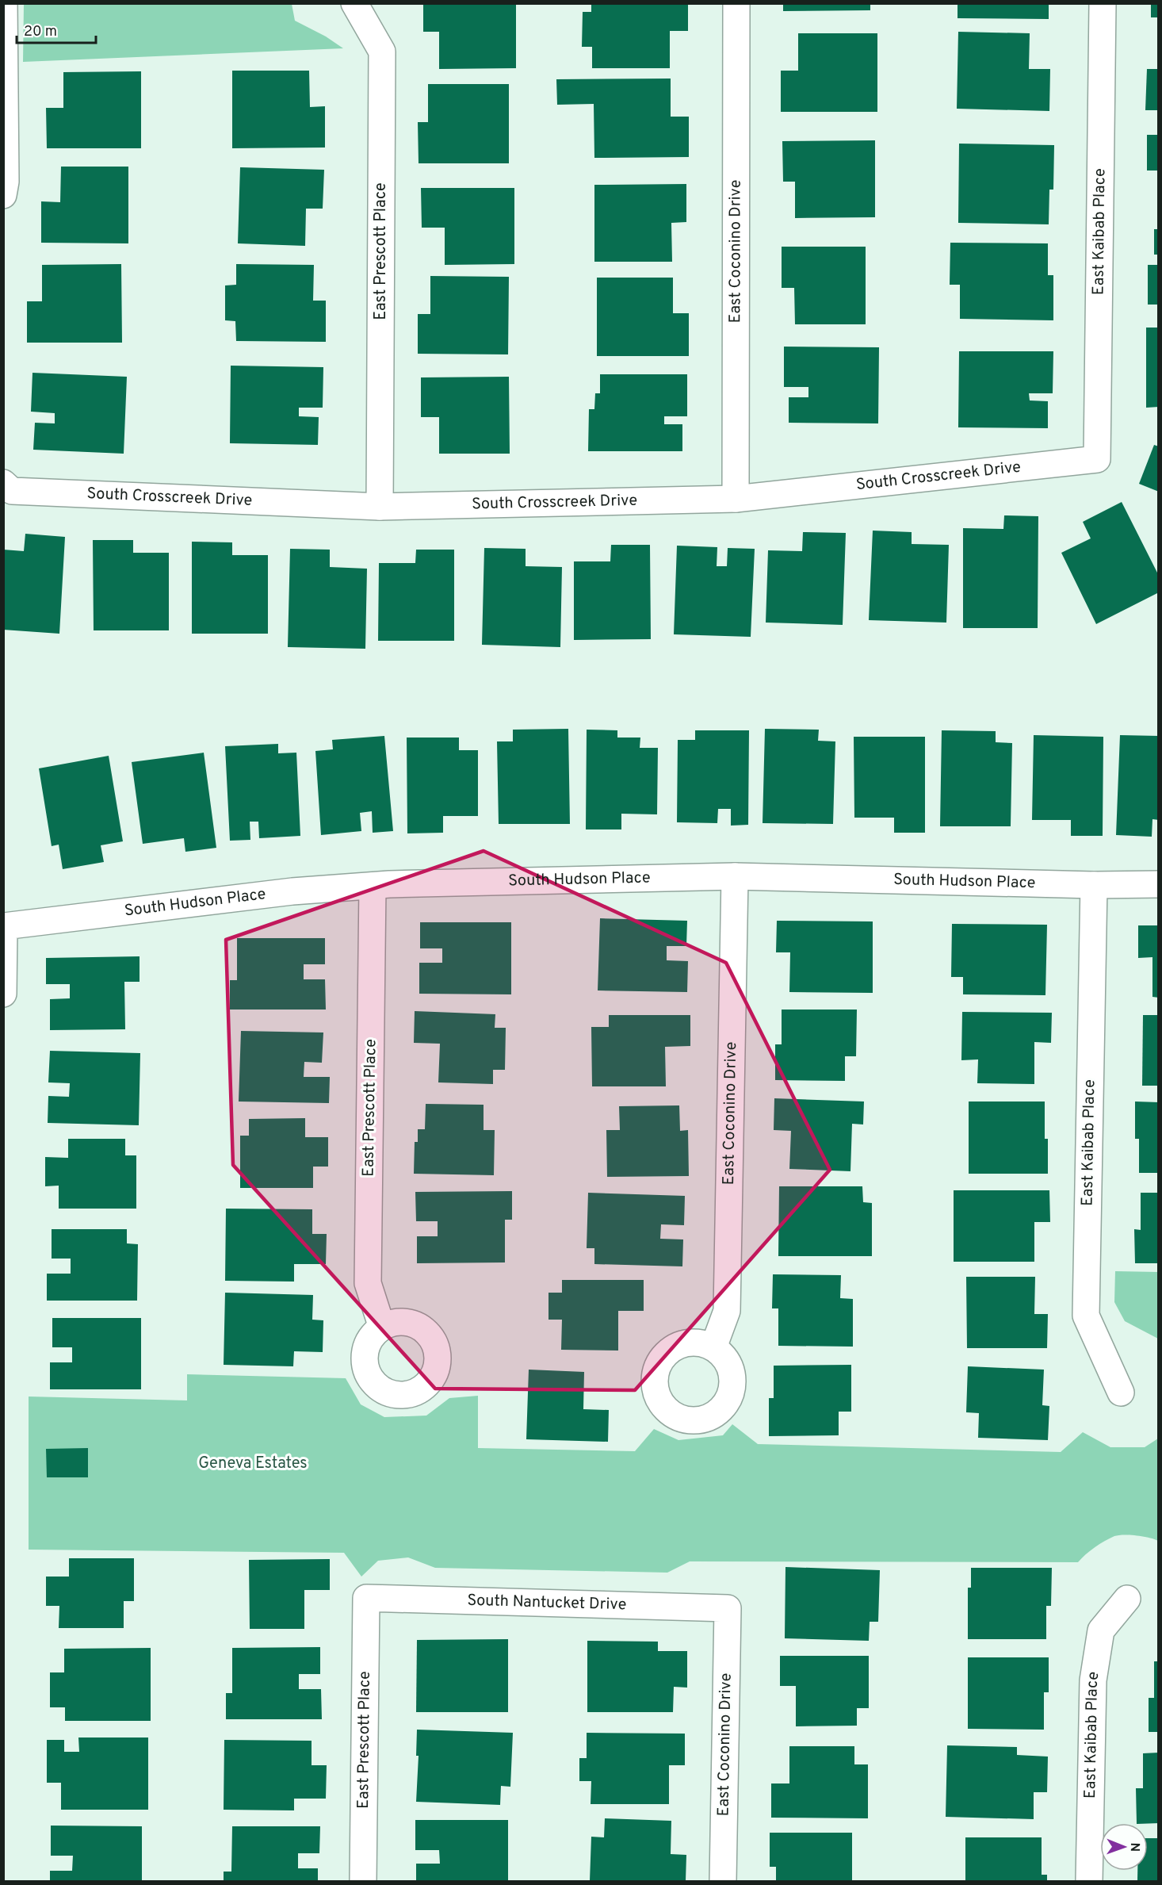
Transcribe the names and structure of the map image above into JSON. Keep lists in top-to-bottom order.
{
  "streets": {
    "street": [
      "East Kaibab Place",
      "East Prescott Place",
      "East Coconino Drive",
      "South Crosscreek Drive",
      "South Hudson Place",
      "South Nantucket Drive"
    ]
  },
  "crossings": [
    ["East Kaibab Place", "South Crosscreek Drive"],
    ["East Kaibab Place", "South Hudson Place"],
    ["East Prescott Place", "South Crosscreek Drive"],
    ["East Prescott Place", "South Hudson Place"],
    ["East Prescott Place", "South Nantucket Drive"],
    ["East Coconino Drive", "South Crosscreek Drive"],
    ["East Coconino Drive", "South Hudson Place"],
    ["East Coconino Drive", "South Nantucket Drive"]
  ],
  "parks": ["Geneva Estates"],
  "scale_bar": "20 m",
  "north": "right"
}
